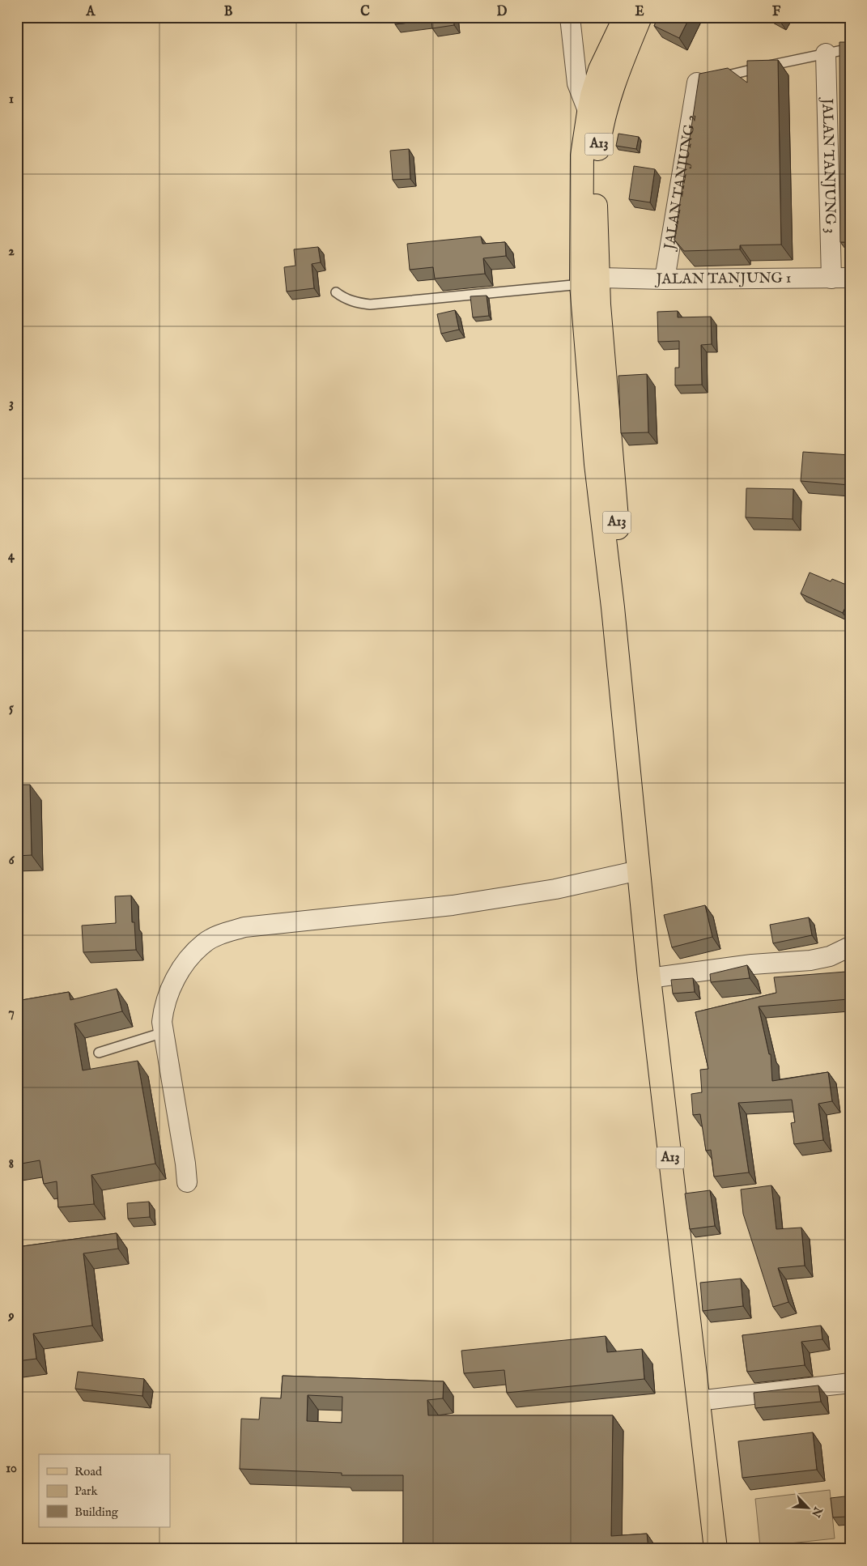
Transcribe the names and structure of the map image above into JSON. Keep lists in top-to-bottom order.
{
  "streets": {
    "main road": ["A13"],
    "street": ["JALAN TANJUNG 3", "JALAN TANJUNG 2", "JALAN TANJUNG 1"]
  },
  "crossings": [
    ["A13", "JALAN TANJUNG 1"],
    ["JALAN TANJUNG 3", "JALAN TANJUNG 1"],
    ["JALAN TANJUNG 2", "JALAN TANJUNG 1"]
  ],
  "legend": ["Road", "Park", "Building"],
  "north": "bottom right",
  "grid": {
    "columns": [
      "A",
      "B",
      "C",
      "D",
      "E",
      "F"
    ],
    "rows": [
      "1",
      "2",
      "3",
      "4",
      "5",
      "6",
      "7",
      "8",
      "9",
      "10"
    ]
  }
}
